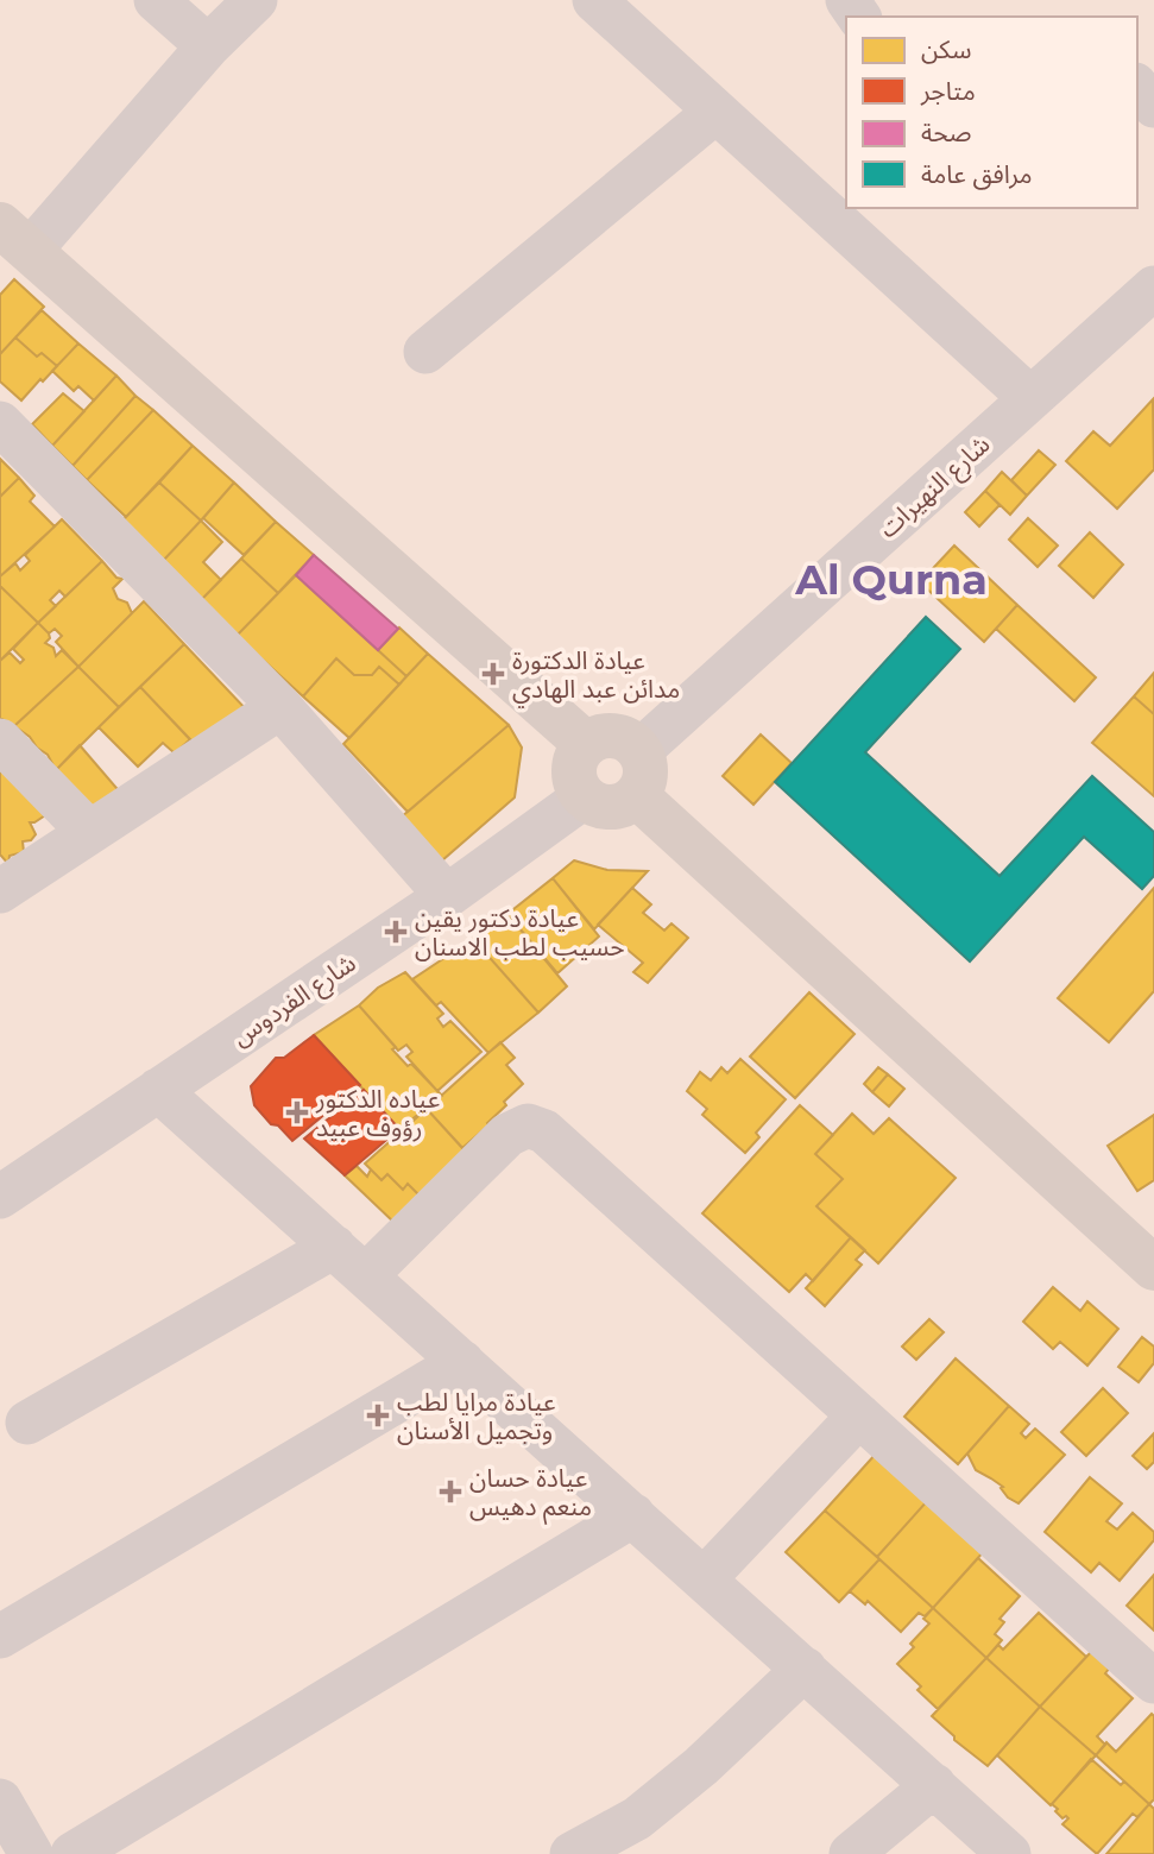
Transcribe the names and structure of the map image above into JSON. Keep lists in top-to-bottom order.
{
  "streets": {
    "street": ["شارع النهيرات", "شارع الفردوس"]
  },
  "crossings": [
    ["شارع النهيرات", "شارع الفردوس"]
  ],
  "districts": ["Al Qurna"],
  "places": {
    "health": [
      "عيادة الدكتورة مدائن عبد الهادي",
      "عيادة دكتور يقين حسيب لطب الاسنان",
      "عياده الدكتور رؤوف عبيد",
      "عيادة مرايا لطب وتجميل الأسنان",
      "عيادة حسان منعم دهيس"
    ]
  },
  "legend": [
    "سكن",
    "متاجر",
    "صحة",
    "مرافق عامة"
  ]
}
